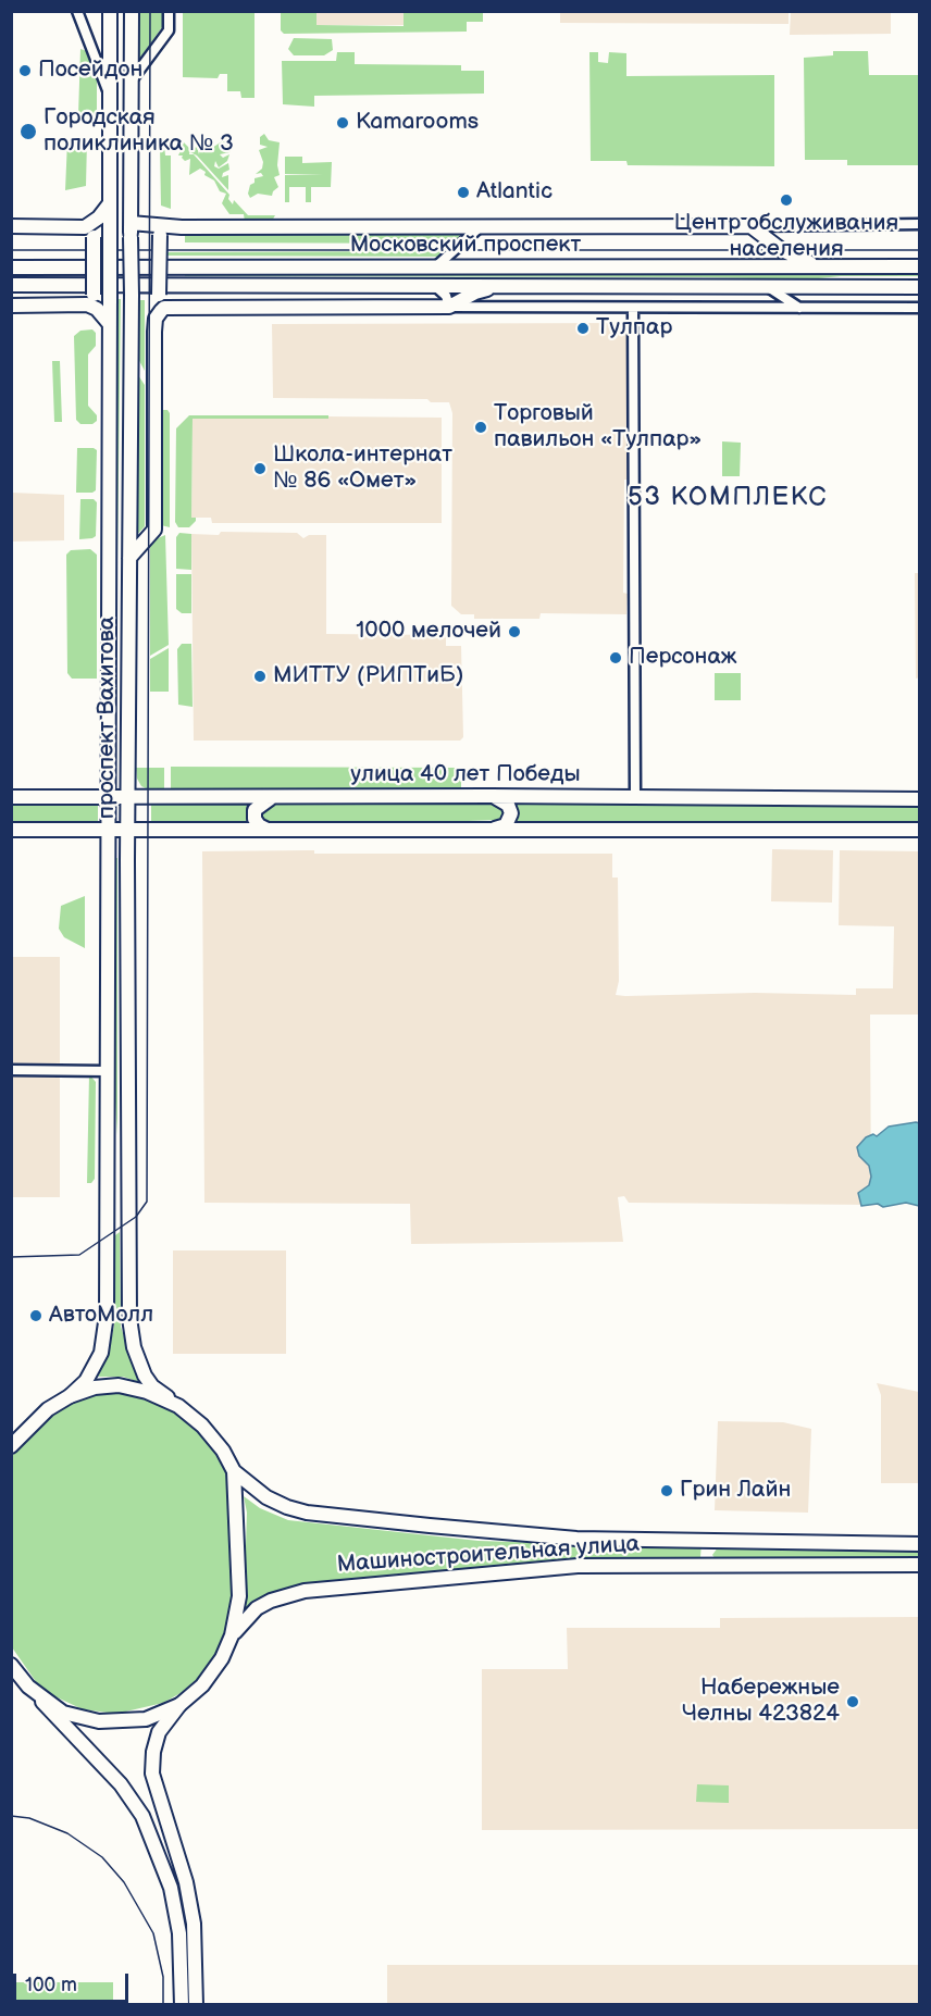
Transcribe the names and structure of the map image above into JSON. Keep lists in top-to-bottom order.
{
  "streets": {
    "main road": [
      "Московский проспект",
      "проспект Вахитова",
      "улица 40 лет Победы",
      "Машиностроительная улица"
    ]
  },
  "crossings": [
    ["проспект Вахитова", "улица 40 лет Победы"]
  ],
  "districts": ["53 КОМПЛЕКС"],
  "places": [
    "Посейдон",
    "Kamarooms",
    "Городская поликлиника № 3",
    "Atlantic",
    "Центр обслуживания населения",
    "Тулпар",
    "Торговый павильон «Тулпар»",
    "Школа-интернат № 86 «Омет»",
    "1000 мелочей",
    "Персонаж",
    "МИТТУ (РИПТиБ)",
    "АвтоМолл",
    "Грин Лайн",
    "Набережные Челны 423824"
  ],
  "scale_bar": "100 m"
}
